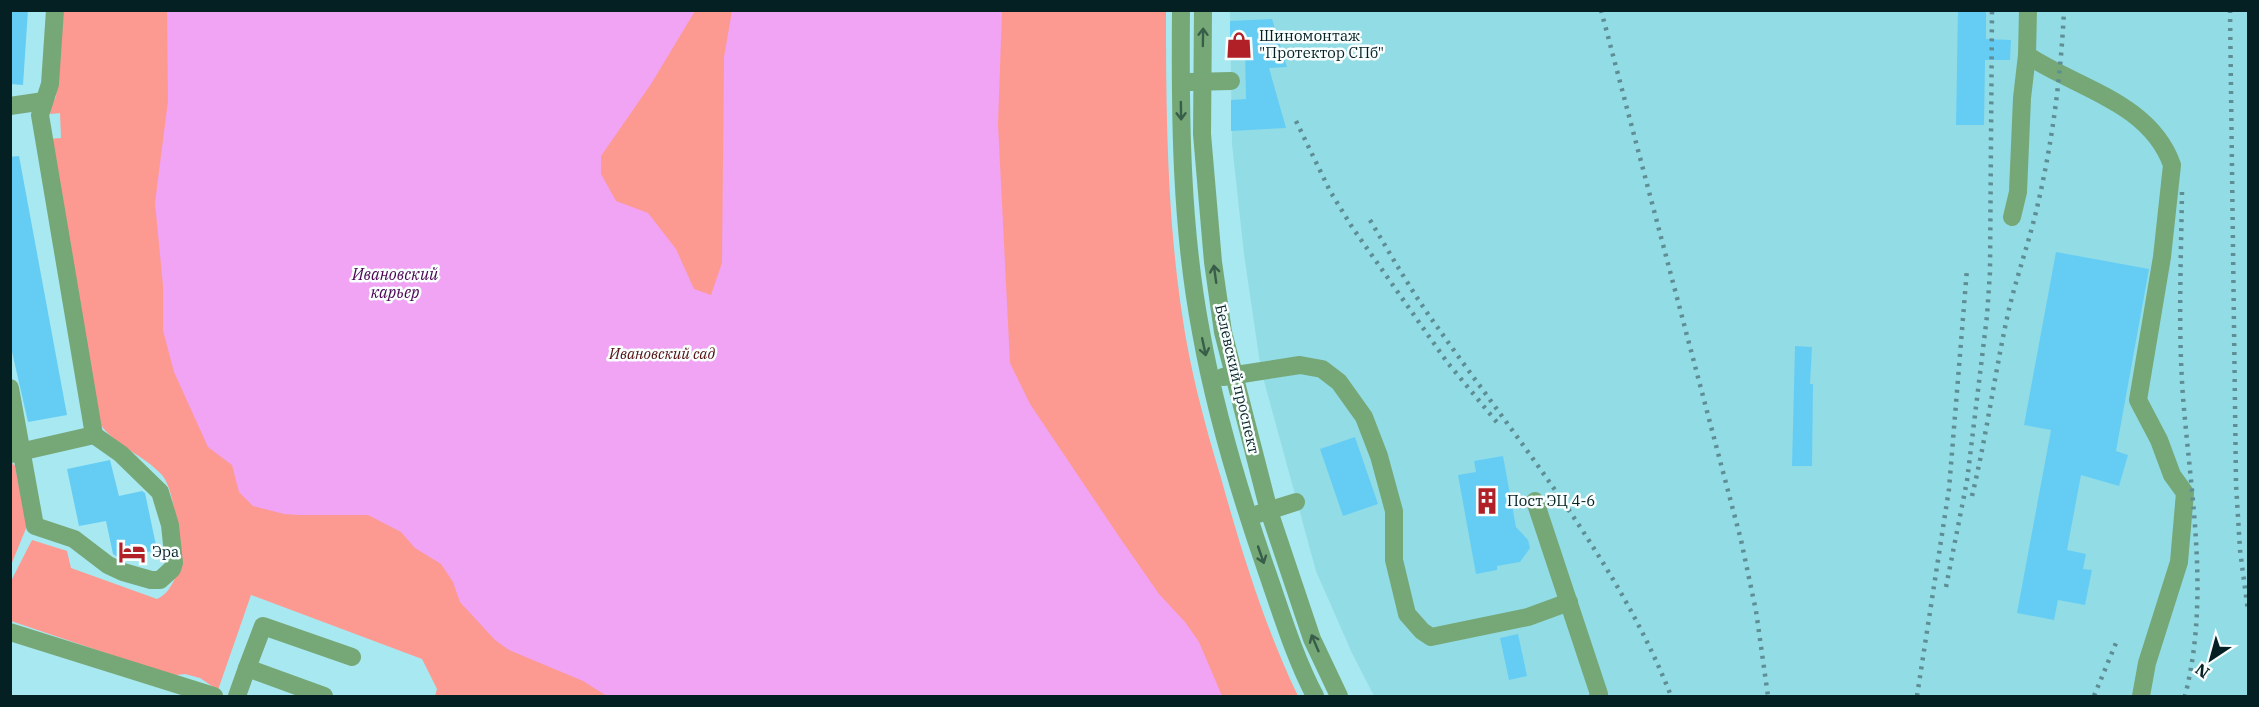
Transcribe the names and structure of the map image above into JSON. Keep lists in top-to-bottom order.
{
  "streets": {
    "street": ["Белевский проспект"]
  },
  "water": ["Ивановский карьер"],
  "parks": ["Ивановский сад"],
  "places": {
    "shop": ["Шиномонтаж \"Протектор СПб\""],
    "building": ["Пост ЭЦ 4-6"],
    "hotel": ["Эра"]
  },
  "north": "bottom left"
}
